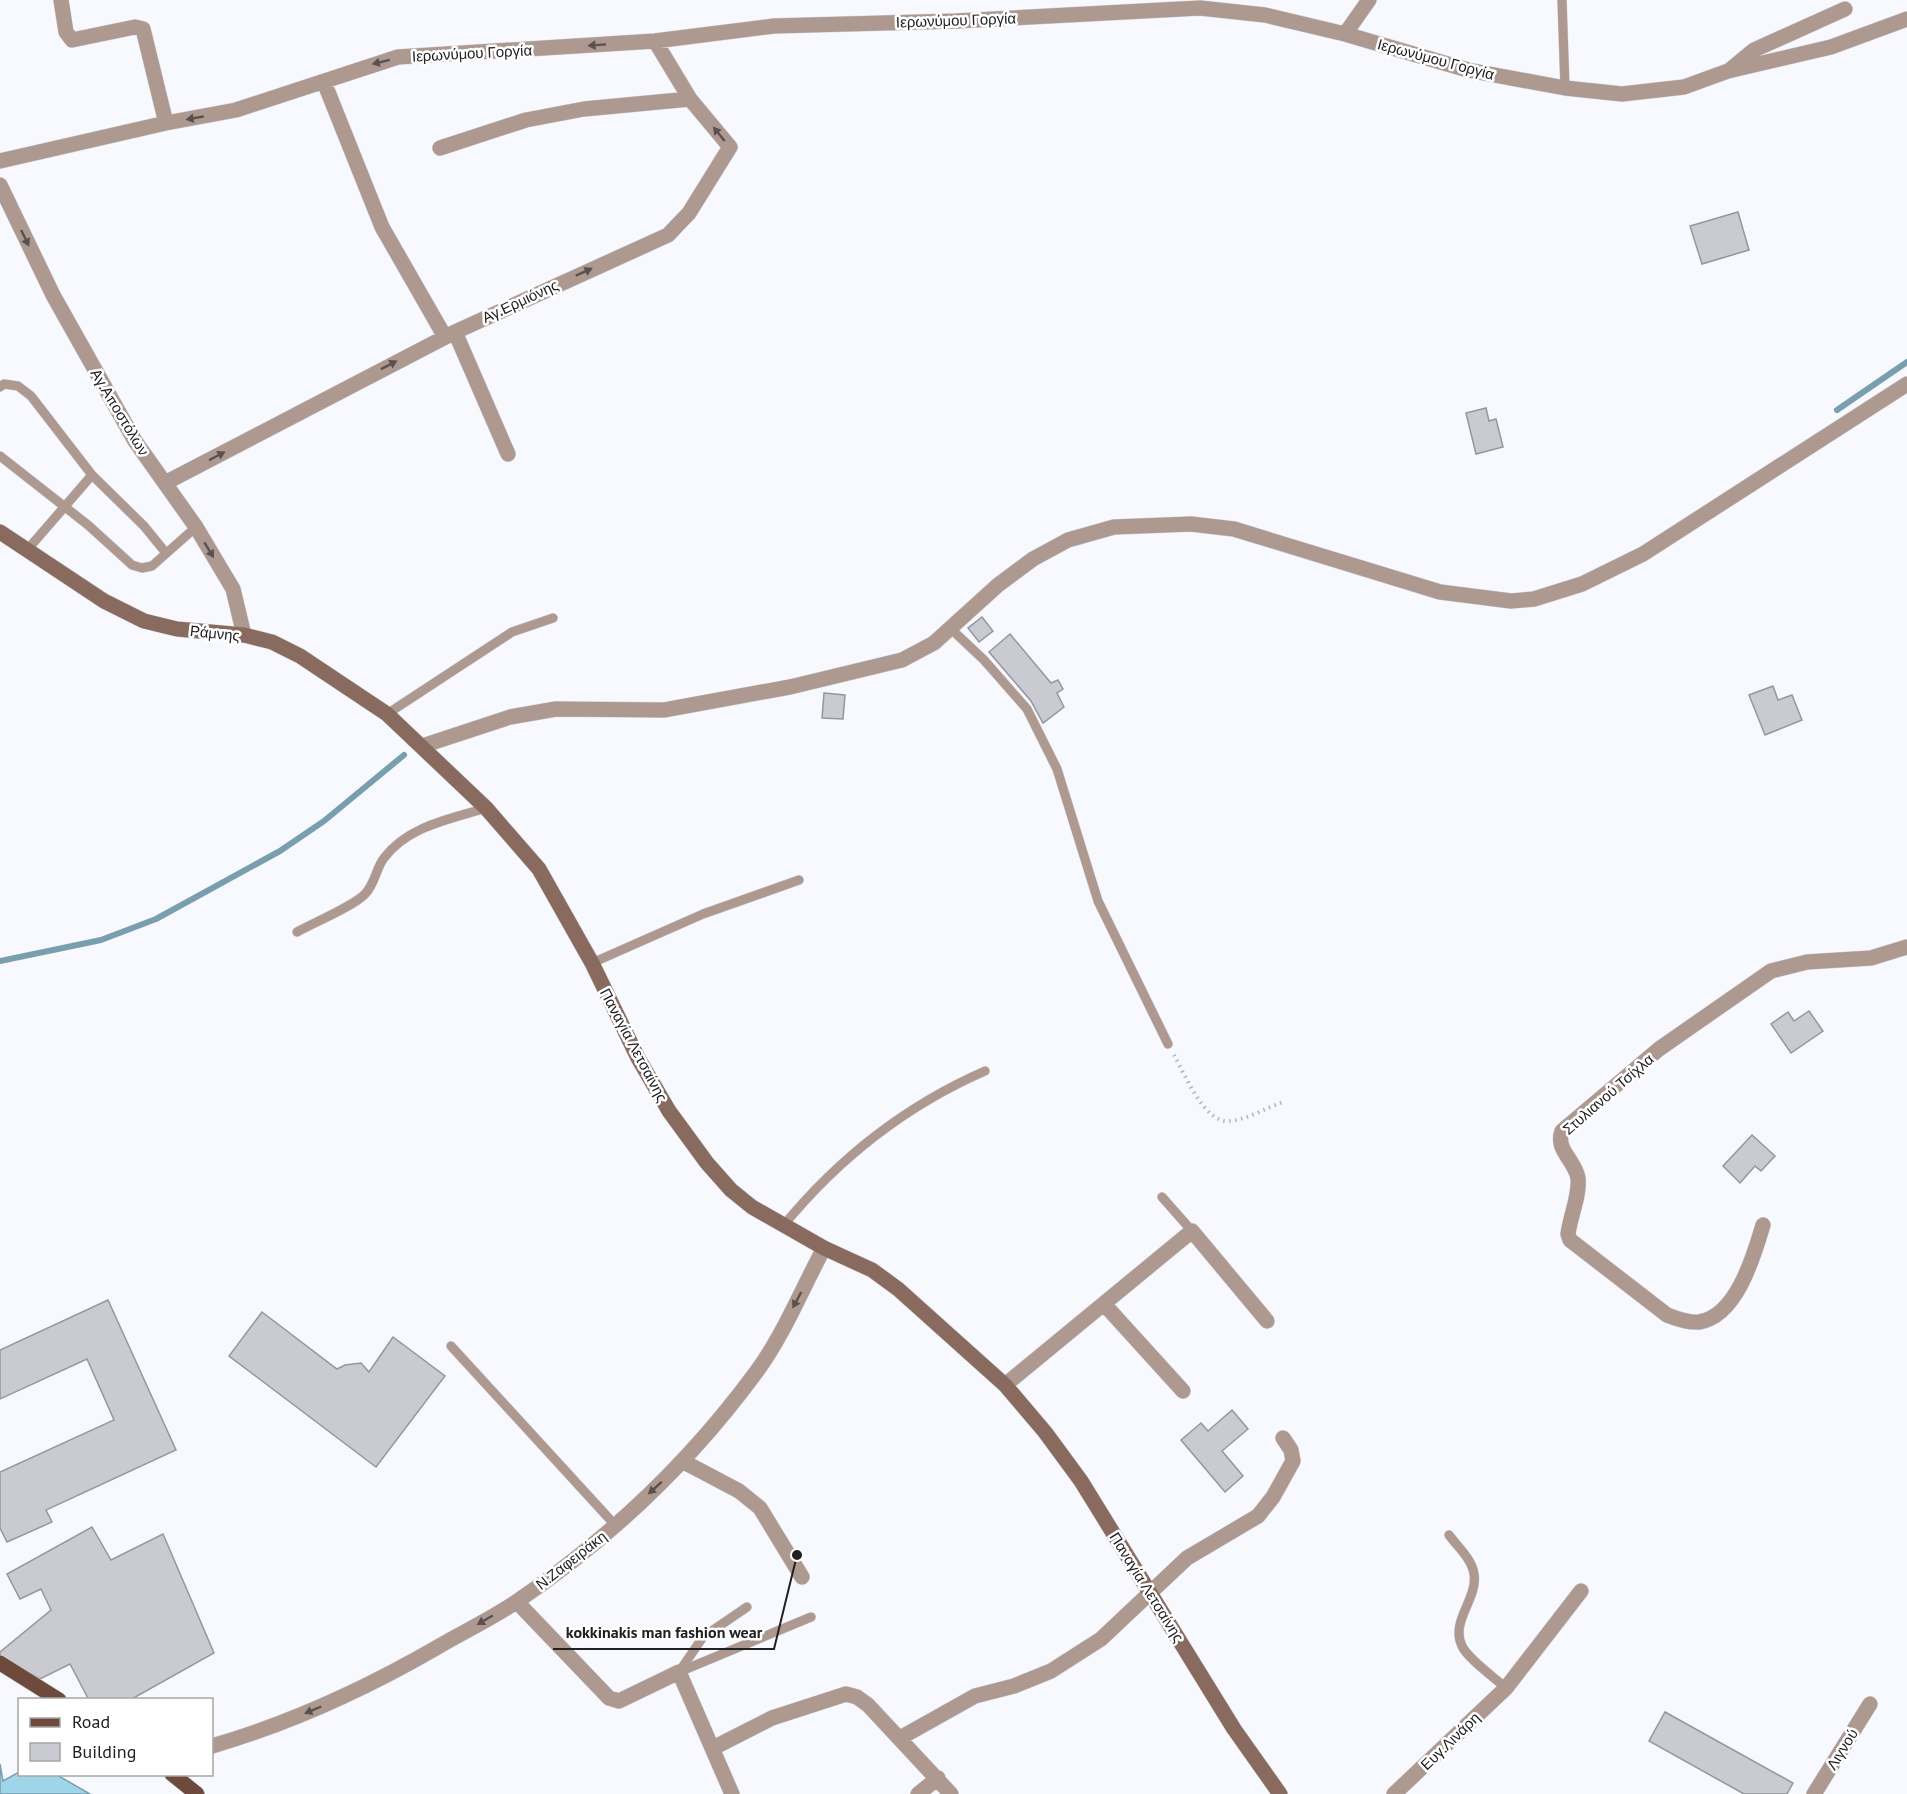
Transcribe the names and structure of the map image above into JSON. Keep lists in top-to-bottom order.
{
  "streets": {
    "main road": ["Ράμνης", "Παναγία Λετσαίνης"],
    "street": [
      "Ιερωνύμου Γοργία",
      "Αγ.Ερμιόνης",
      "Αγ.Αποστόλων",
      "Στυλιανού Τσίχλα",
      "Ν.Ζαφειράκη",
      "Ευγ.Λινάρη",
      "Λιγνού"
    ]
  },
  "crossings": [
    ["Ιερωνύμου Γοργία", "Αγ.Ερμιόνης"],
    ["Αγ.Ερμιόνης", "Αγ.Αποστόλων"],
    ["Αγ.Αποστόλων", "Ράμνης"],
    ["Ράμνης", "Παναγία Λετσαίνης"],
    ["Παναγία Λετσαίνης", "Ν.Ζαφειράκη"]
  ],
  "one_way": ["Αγ.Ερμιόνης", "Αγ.Αποστόλων", "Ν.Ζαφειράκη"],
  "places": ["kokkinakis man fashion wear"],
  "legend": ["Road", "Building"]
}
